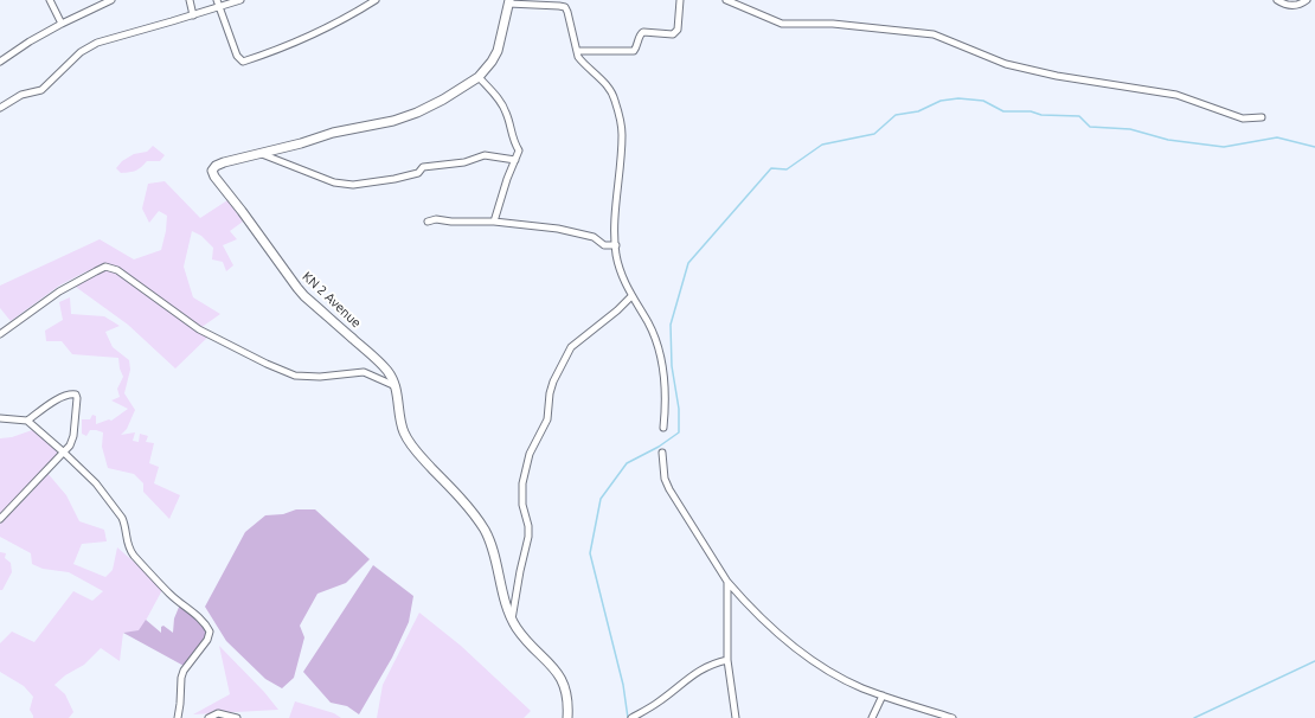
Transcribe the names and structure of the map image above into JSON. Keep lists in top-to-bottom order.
{
  "streets": {
    "main road": ["KN 2 Avenue"]
  }
}
